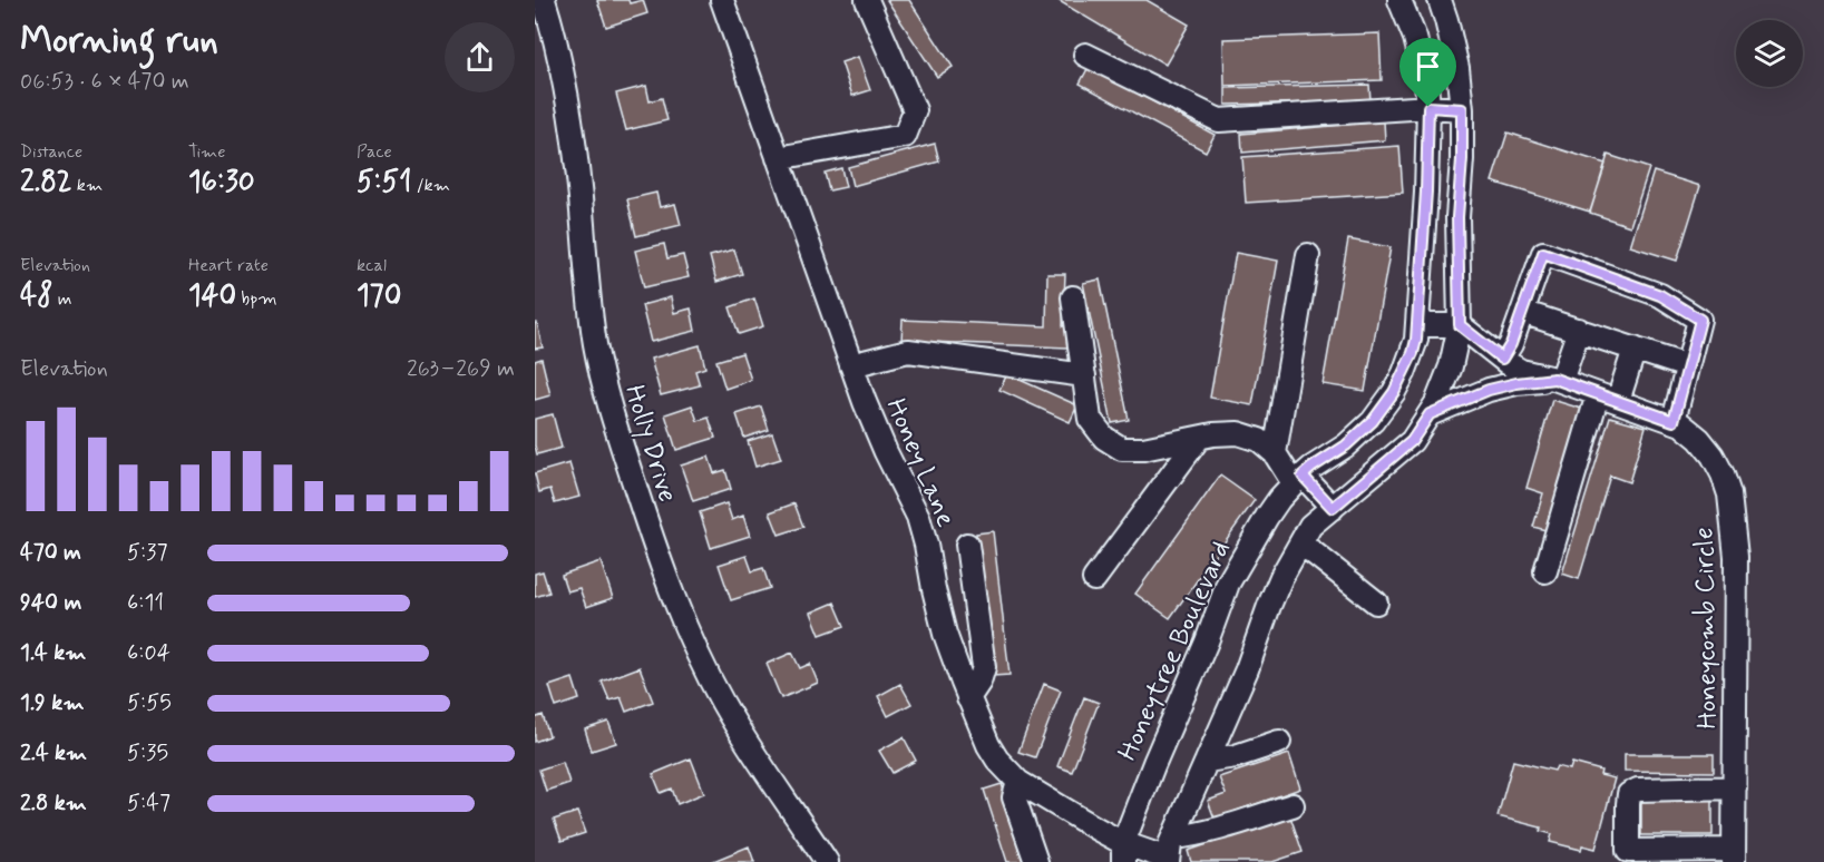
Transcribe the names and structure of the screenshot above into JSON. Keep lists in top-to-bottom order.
{
  "streets": {
    "street": [
      "Holly Drive",
      "Honey Lane",
      "Honeycomb Circle",
      "Honeytree Boulevard"
    ]
  },
  "crossings": [
    ["Honey Lane", "Honeytree Boulevard"]
  ],
  "page": {
    "heading": ["Morning run", "06:53 · 6 × 470 m"],
    "stats": [
      ["Distance", "2.82 km"],
      ["Time", "16:30"],
      ["Pace", "5:51 /km"],
      ["Elevation", "48 m"],
      ["Heart rate", "140 bpm"],
      ["kcal", "170"]
    ],
    "chart": ["Elevation", "263–269 m"],
    "list": [
      {
        "name": "470 m",
        "note": "5:37"
      },
      {
        "name": "940 m",
        "note": "6:11"
      },
      {
        "name": "1.4 km",
        "note": "6:04"
      },
      {
        "name": "1.9 km",
        "note": "5:55"
      },
      {
        "name": "2.4 km",
        "note": "5:35"
      },
      {
        "name": "2.8 km",
        "note": "5:47"
      }
    ]
  }
}
